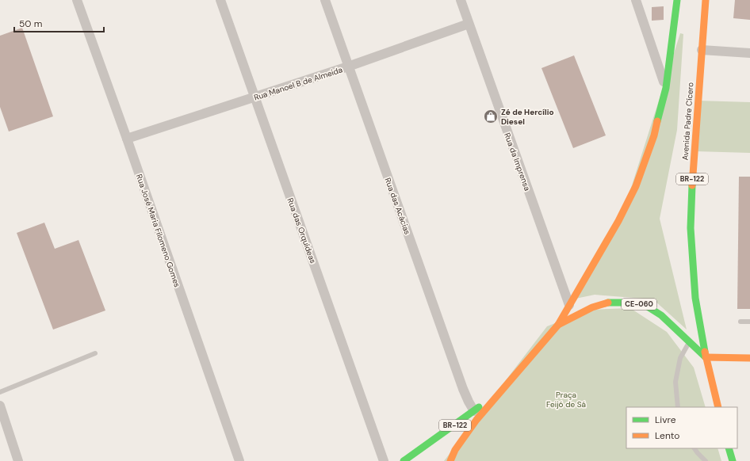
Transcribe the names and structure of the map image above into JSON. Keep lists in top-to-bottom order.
{
  "streets": {
    "main road": ["Avenida Padre Cícero", "BR-122", "CE-060"],
    "street": [
      "Rua Manoel B de Almeida",
      "Rua da Imprensa",
      "Rua das Acácias",
      "Rua José Maria Filomeno Gomes",
      "Rua das Orquídeas"
    ]
  },
  "crossings": [
    ["Rua Manoel B de Almeida", "Rua da Imprensa"],
    ["Rua Manoel B de Almeida", "Rua das Acácias"],
    ["Rua Manoel B de Almeida", "Rua José Maria Filomeno Gomes"],
    ["Rua Manoel B de Almeida", "Rua das Orquídeas"],
    ["Avenida Padre Cícero", "BR-122"],
    ["Avenida Padre Cícero", "CE-060"],
    ["Rua da Imprensa", "BR-122"],
    ["BR-122", "Rua das Acácias"],
    ["BR-122", "CE-060"]
  ],
  "parks": ["Praça Feijó de Sá"],
  "places": {
    "shop": ["Zé de Hercílio Diesel"]
  },
  "legend": ["Livre", "Lento"],
  "scale_bar": "50 m"
}
